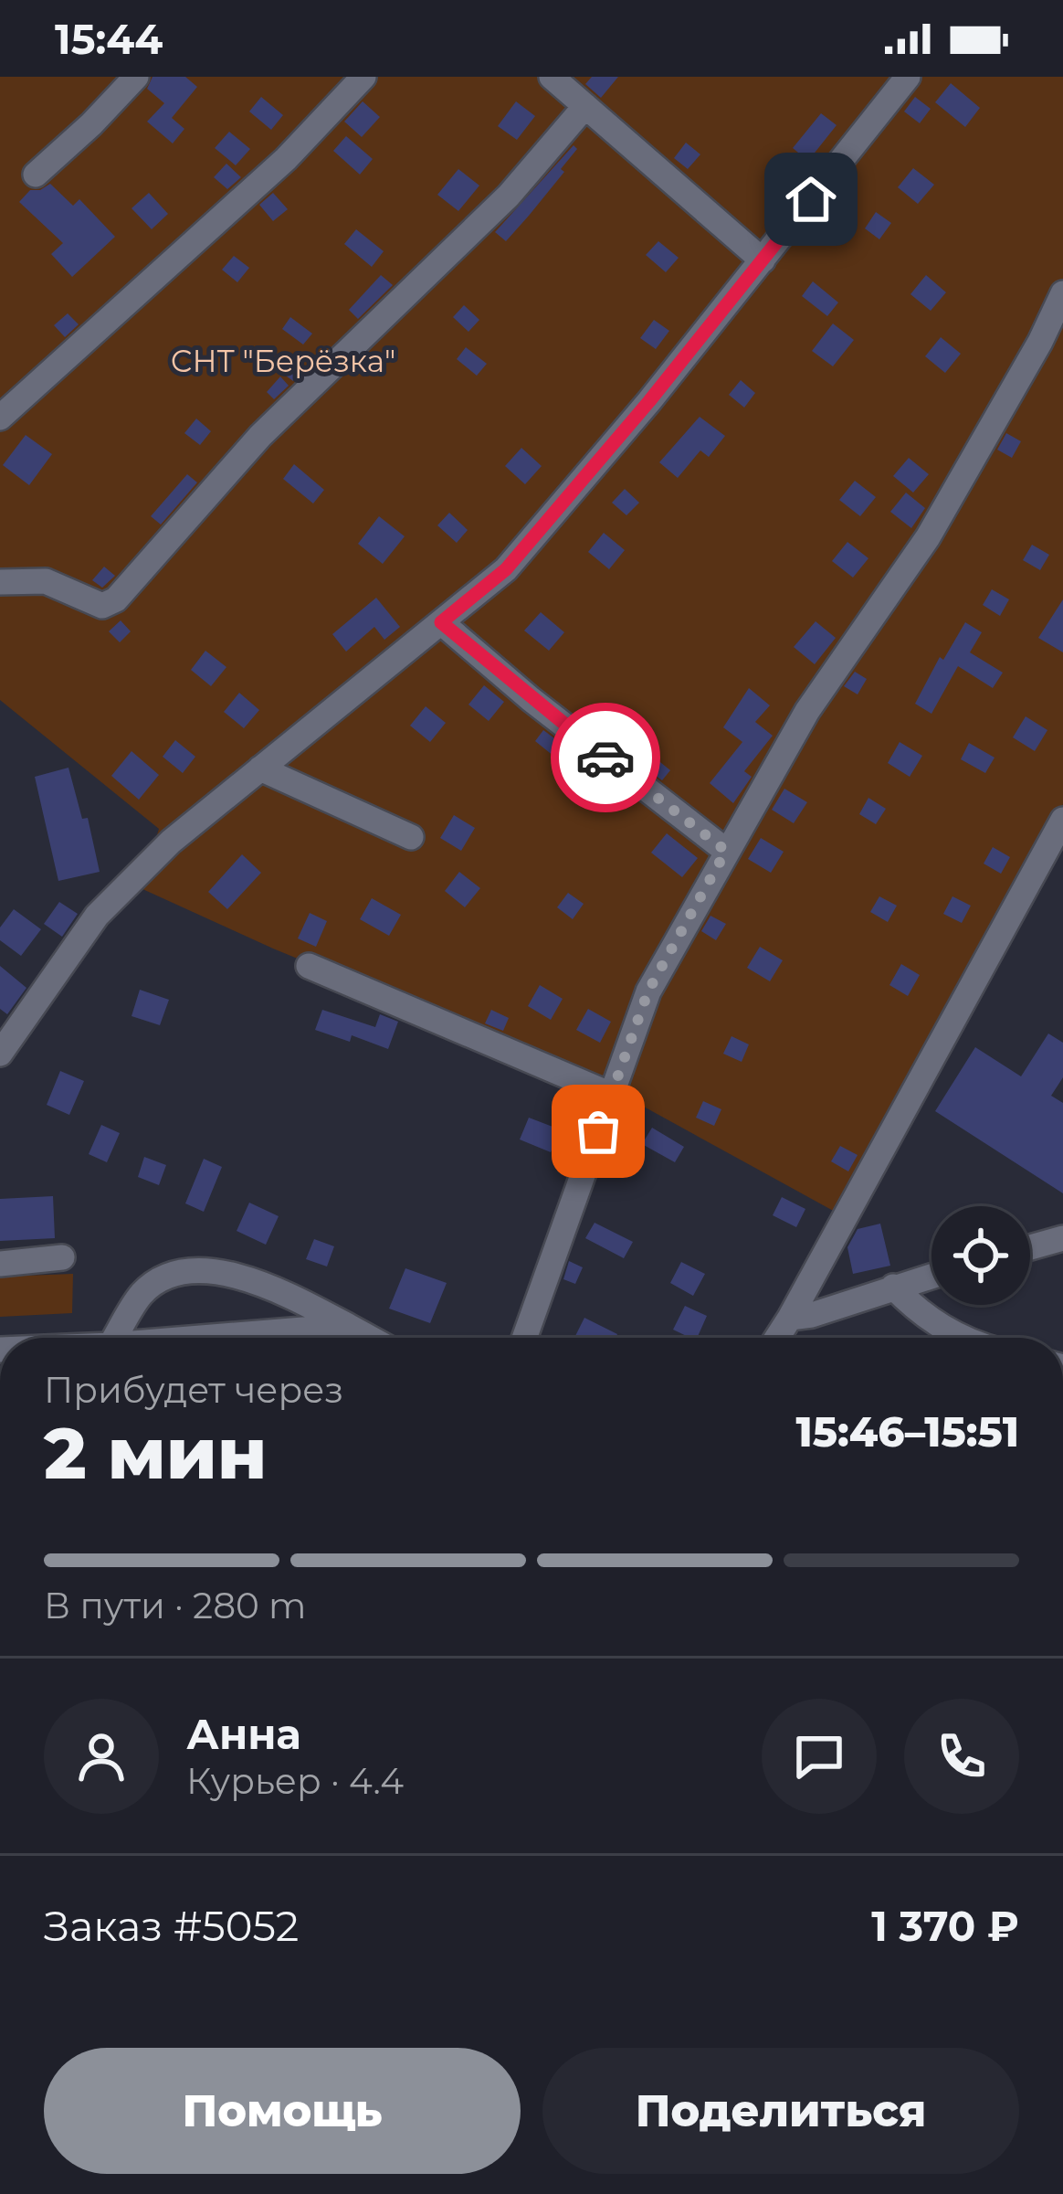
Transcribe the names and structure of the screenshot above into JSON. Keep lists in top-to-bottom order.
{
  "parks": ["СНТ \"Берёзка\""],
  "page": {
    "status": "15:44",
    "heading": ["2 мин", "Прибудет через", "15:46–15:51"],
    "panel": [
      "Анна",
      "Курьер · 4.4",
      "Заказ #5052",
      "1 370 ₽"
    ],
    "bar": "В пути · 280 m",
    "buttons": ["Помощь", "Поделиться"]
  }
}
